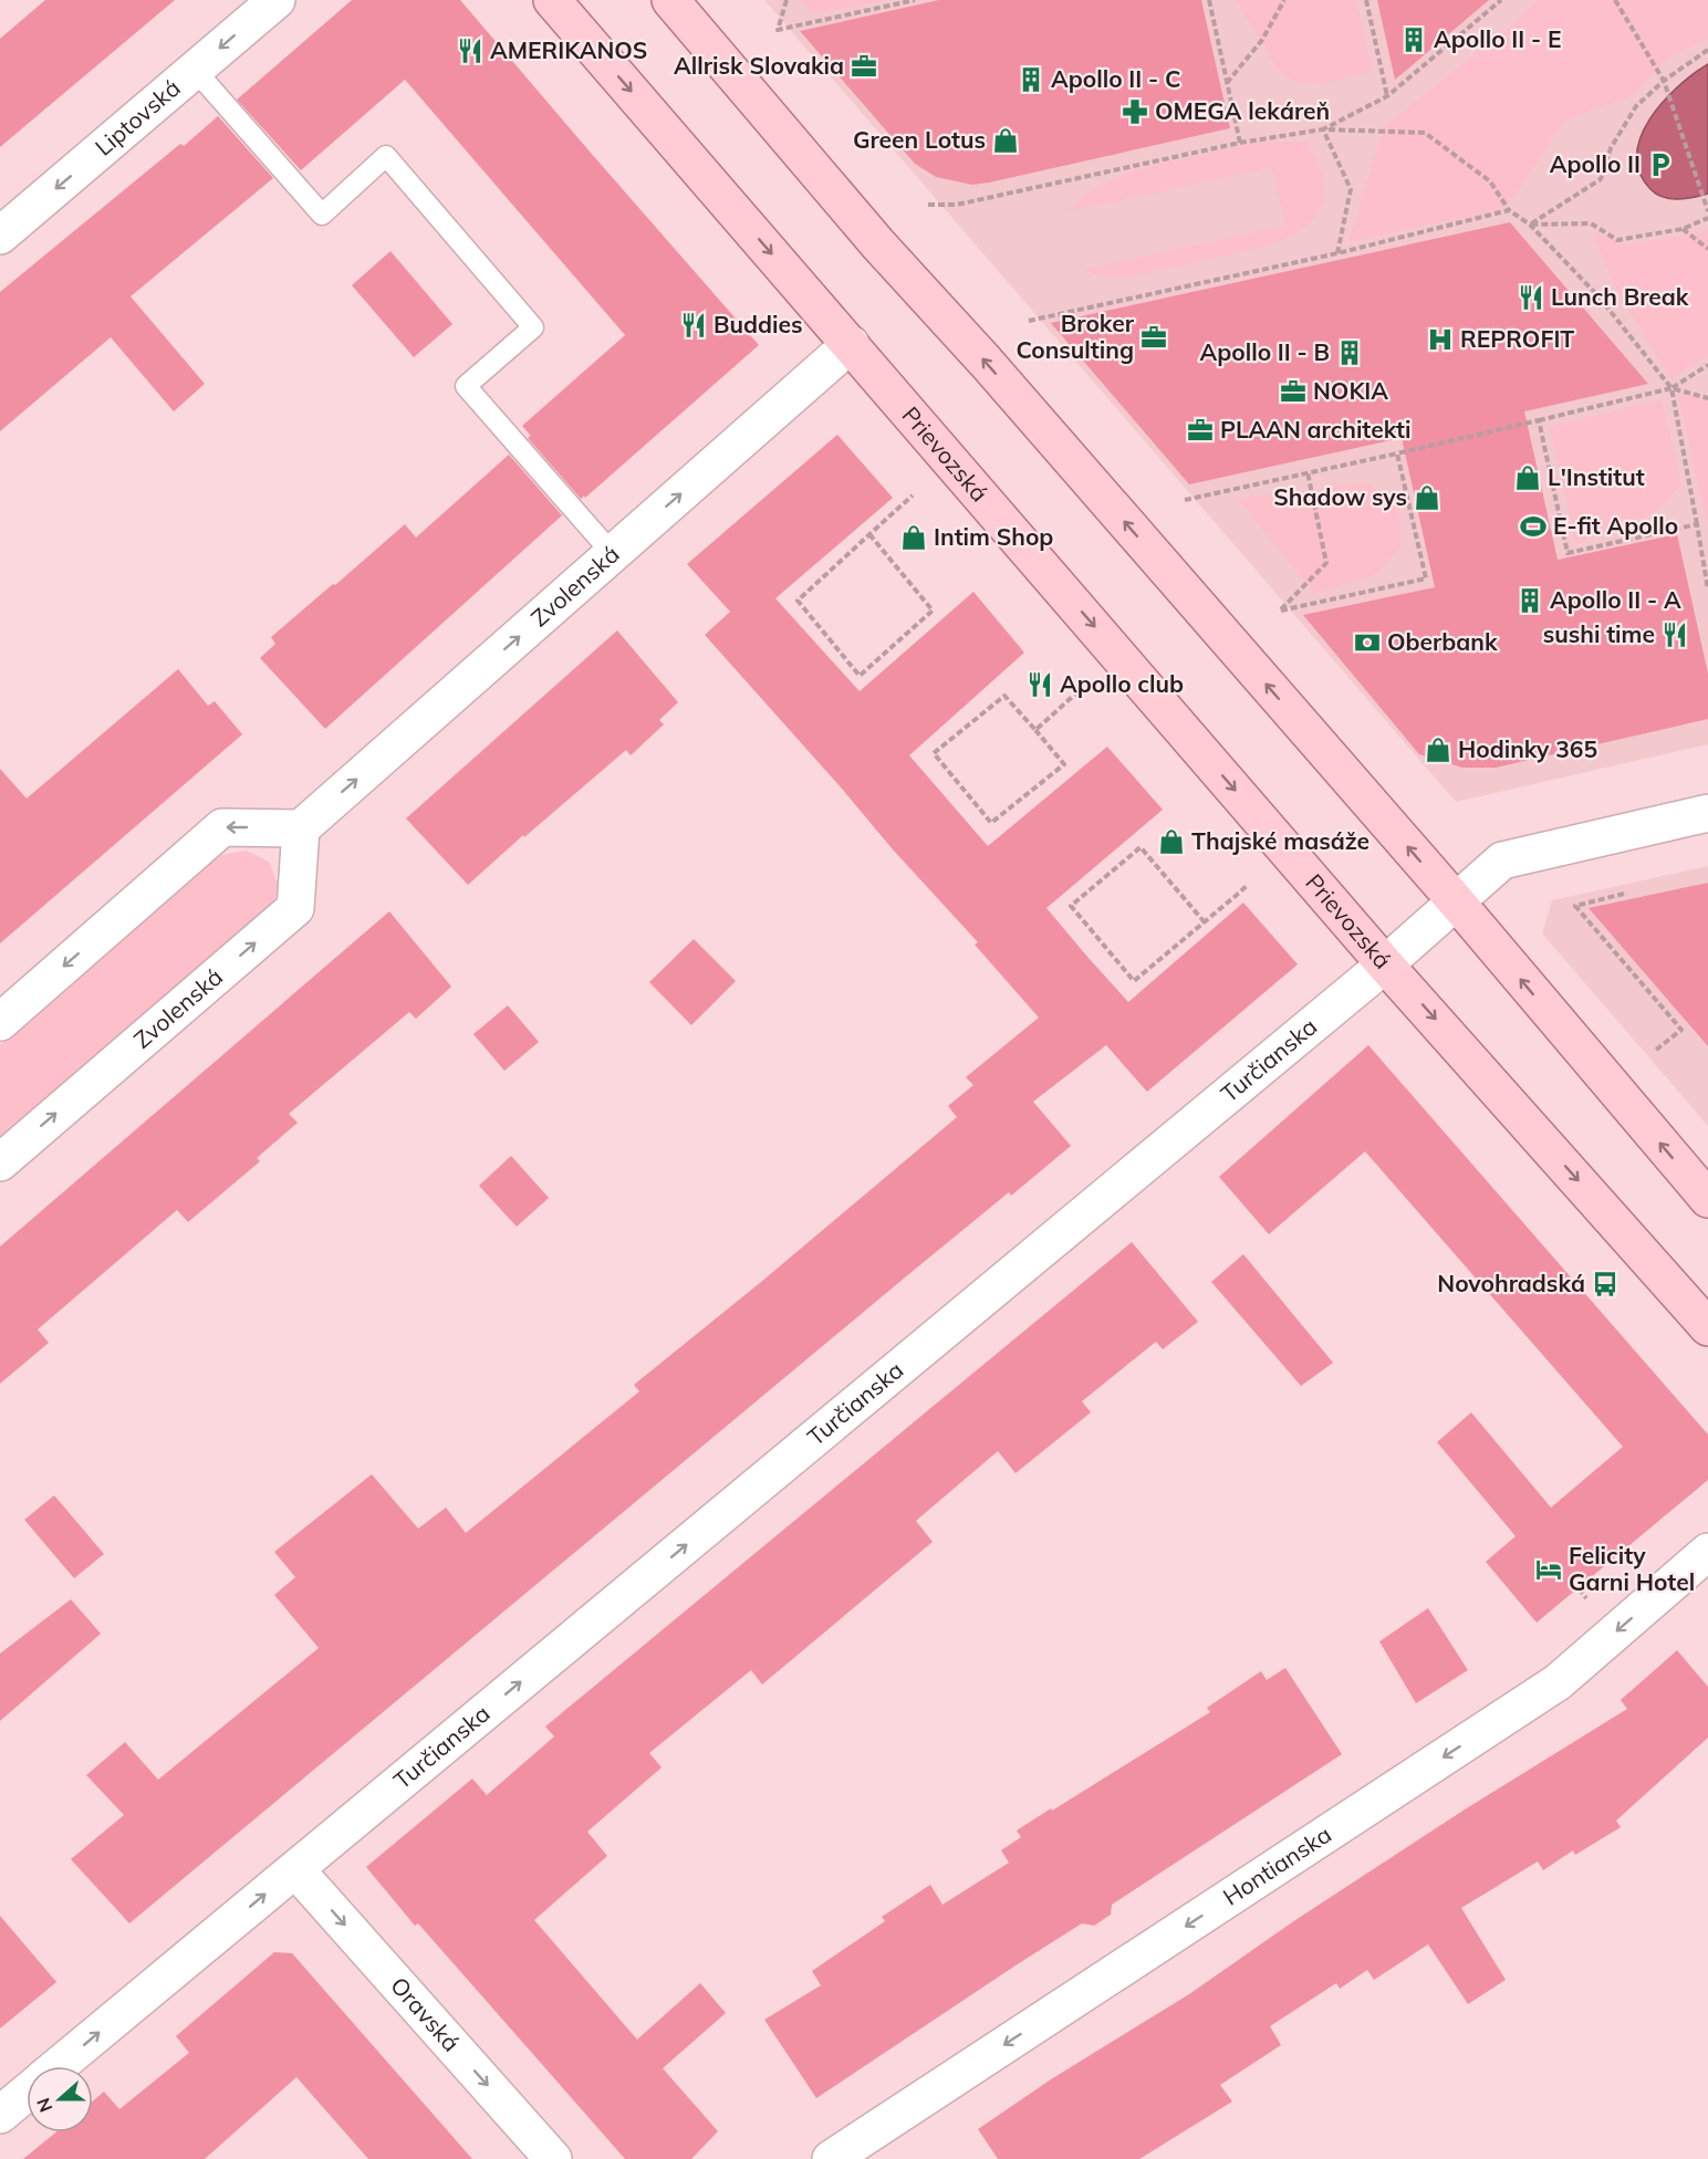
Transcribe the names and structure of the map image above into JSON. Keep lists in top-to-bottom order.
{
  "streets": {
    "main road": ["Prievozská"],
    "street": [
      "Liptovská",
      "Zvolenská",
      "Turčianska",
      "Hontianska",
      "Oravská"
    ]
  },
  "crossings": [
    ["Prievozská", "Zvolenská"],
    ["Prievozská", "Turčianska"],
    ["Turčianska", "Oravská"]
  ],
  "one_way": [
    "Liptovská",
    "Turčianska",
    "Hontianska",
    "Oravská"
  ],
  "places": {
    "building": [
      "Apollo II - E",
      "Apollo II - C",
      "Apollo II - B",
      "Apollo II - A"
    ],
    "restaurant": [
      "AMERIKANOS",
      "Lunch Break",
      "Buddies",
      "sushi time",
      "Apollo club"
    ],
    "office": [
      "Allrisk Slovakia",
      "Broker Consulting",
      "NOKIA",
      "PLAAN architekti"
    ],
    "pharmacy": ["OMEGA lekáreň"],
    "shop": [
      "Green Lotus",
      "L'Institut",
      "Shadow sys",
      "Intim Shop",
      "Hodinky 365",
      "Thajské masáže"
    ],
    "parking": ["Apollo II"],
    "hospital": ["REPROFIT"],
    "sports": ["E-fit Apollo"],
    "bank": ["Oberbank"],
    "bus stop": ["Novohradská"],
    "hotel": ["Felicity Garni Hotel"]
  },
  "north": "left"
}
